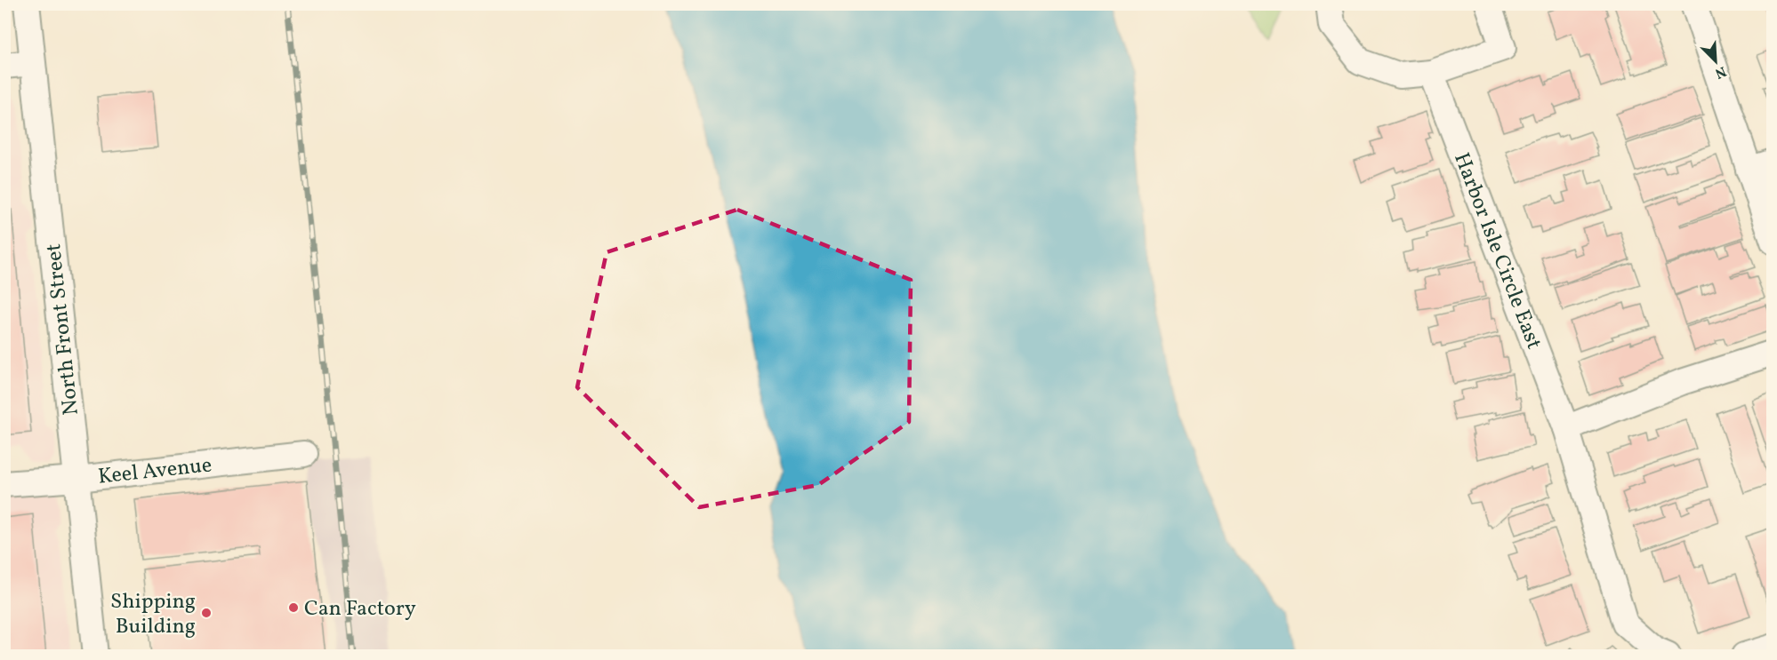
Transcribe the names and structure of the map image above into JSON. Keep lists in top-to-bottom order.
{
  "streets": {
    "street": ["Harbor Isle Circle East", "North Front Street", "Keel Avenue"]
  },
  "crossings": [
    ["North Front Street", "Keel Avenue"]
  ],
  "places": ["Can Factory", "Shipping Building"],
  "north": "bottom right"
}
